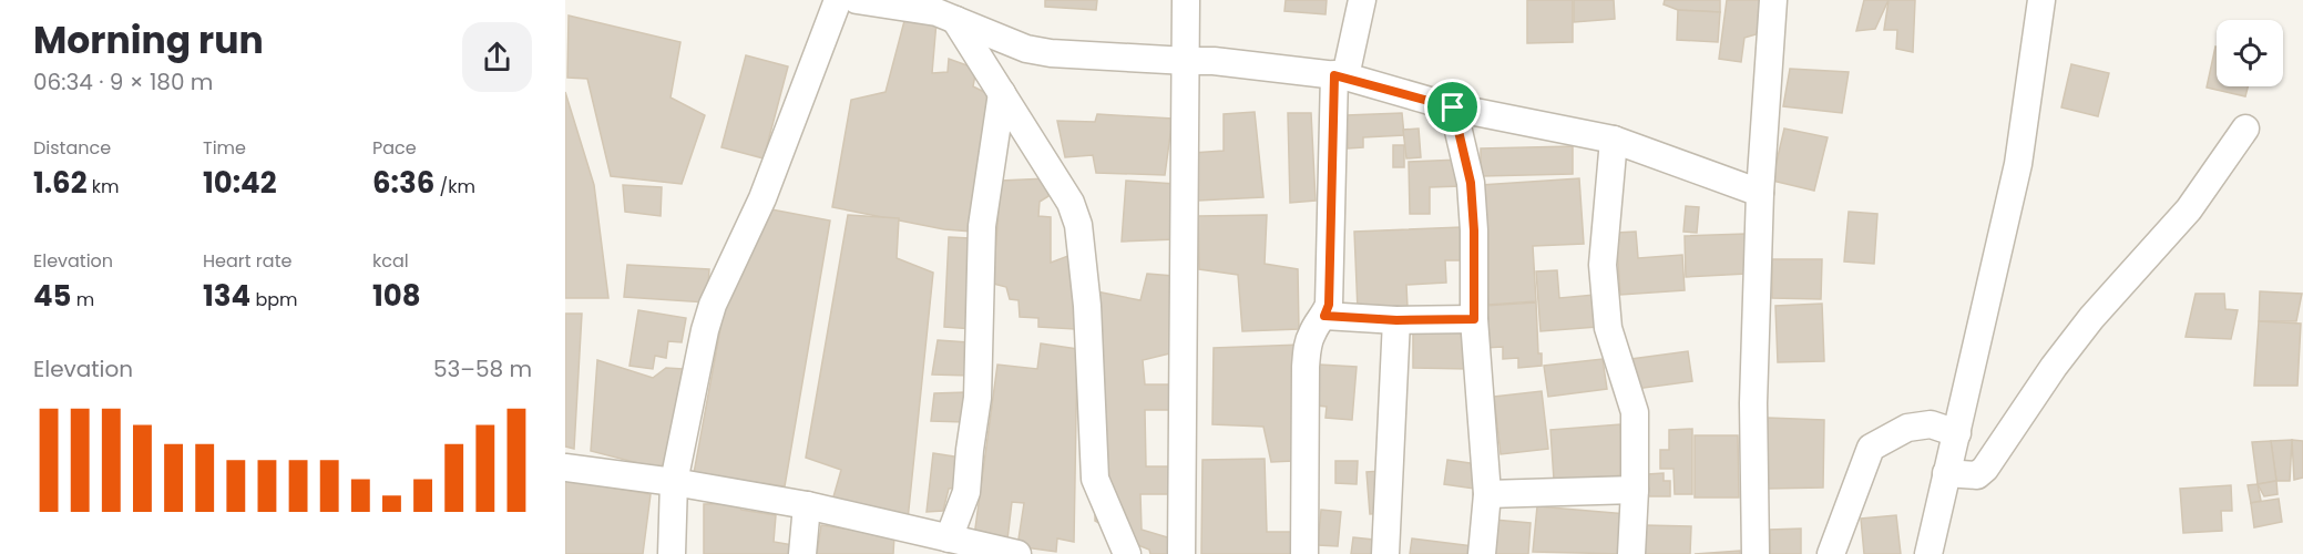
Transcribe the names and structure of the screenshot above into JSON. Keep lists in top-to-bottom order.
{
  "page": {
    "heading": ["Morning run", "06:34 · 9 × 180 m"],
    "stats": [
      ["Distance", "1.62 km"],
      ["Time", "10:42"],
      ["Pace", "6:36 /km"],
      ["Elevation", "45 m"],
      ["Heart rate", "134 bpm"],
      ["kcal", "108"]
    ],
    "chart": ["Elevation", "53–58 m"]
  }
}
